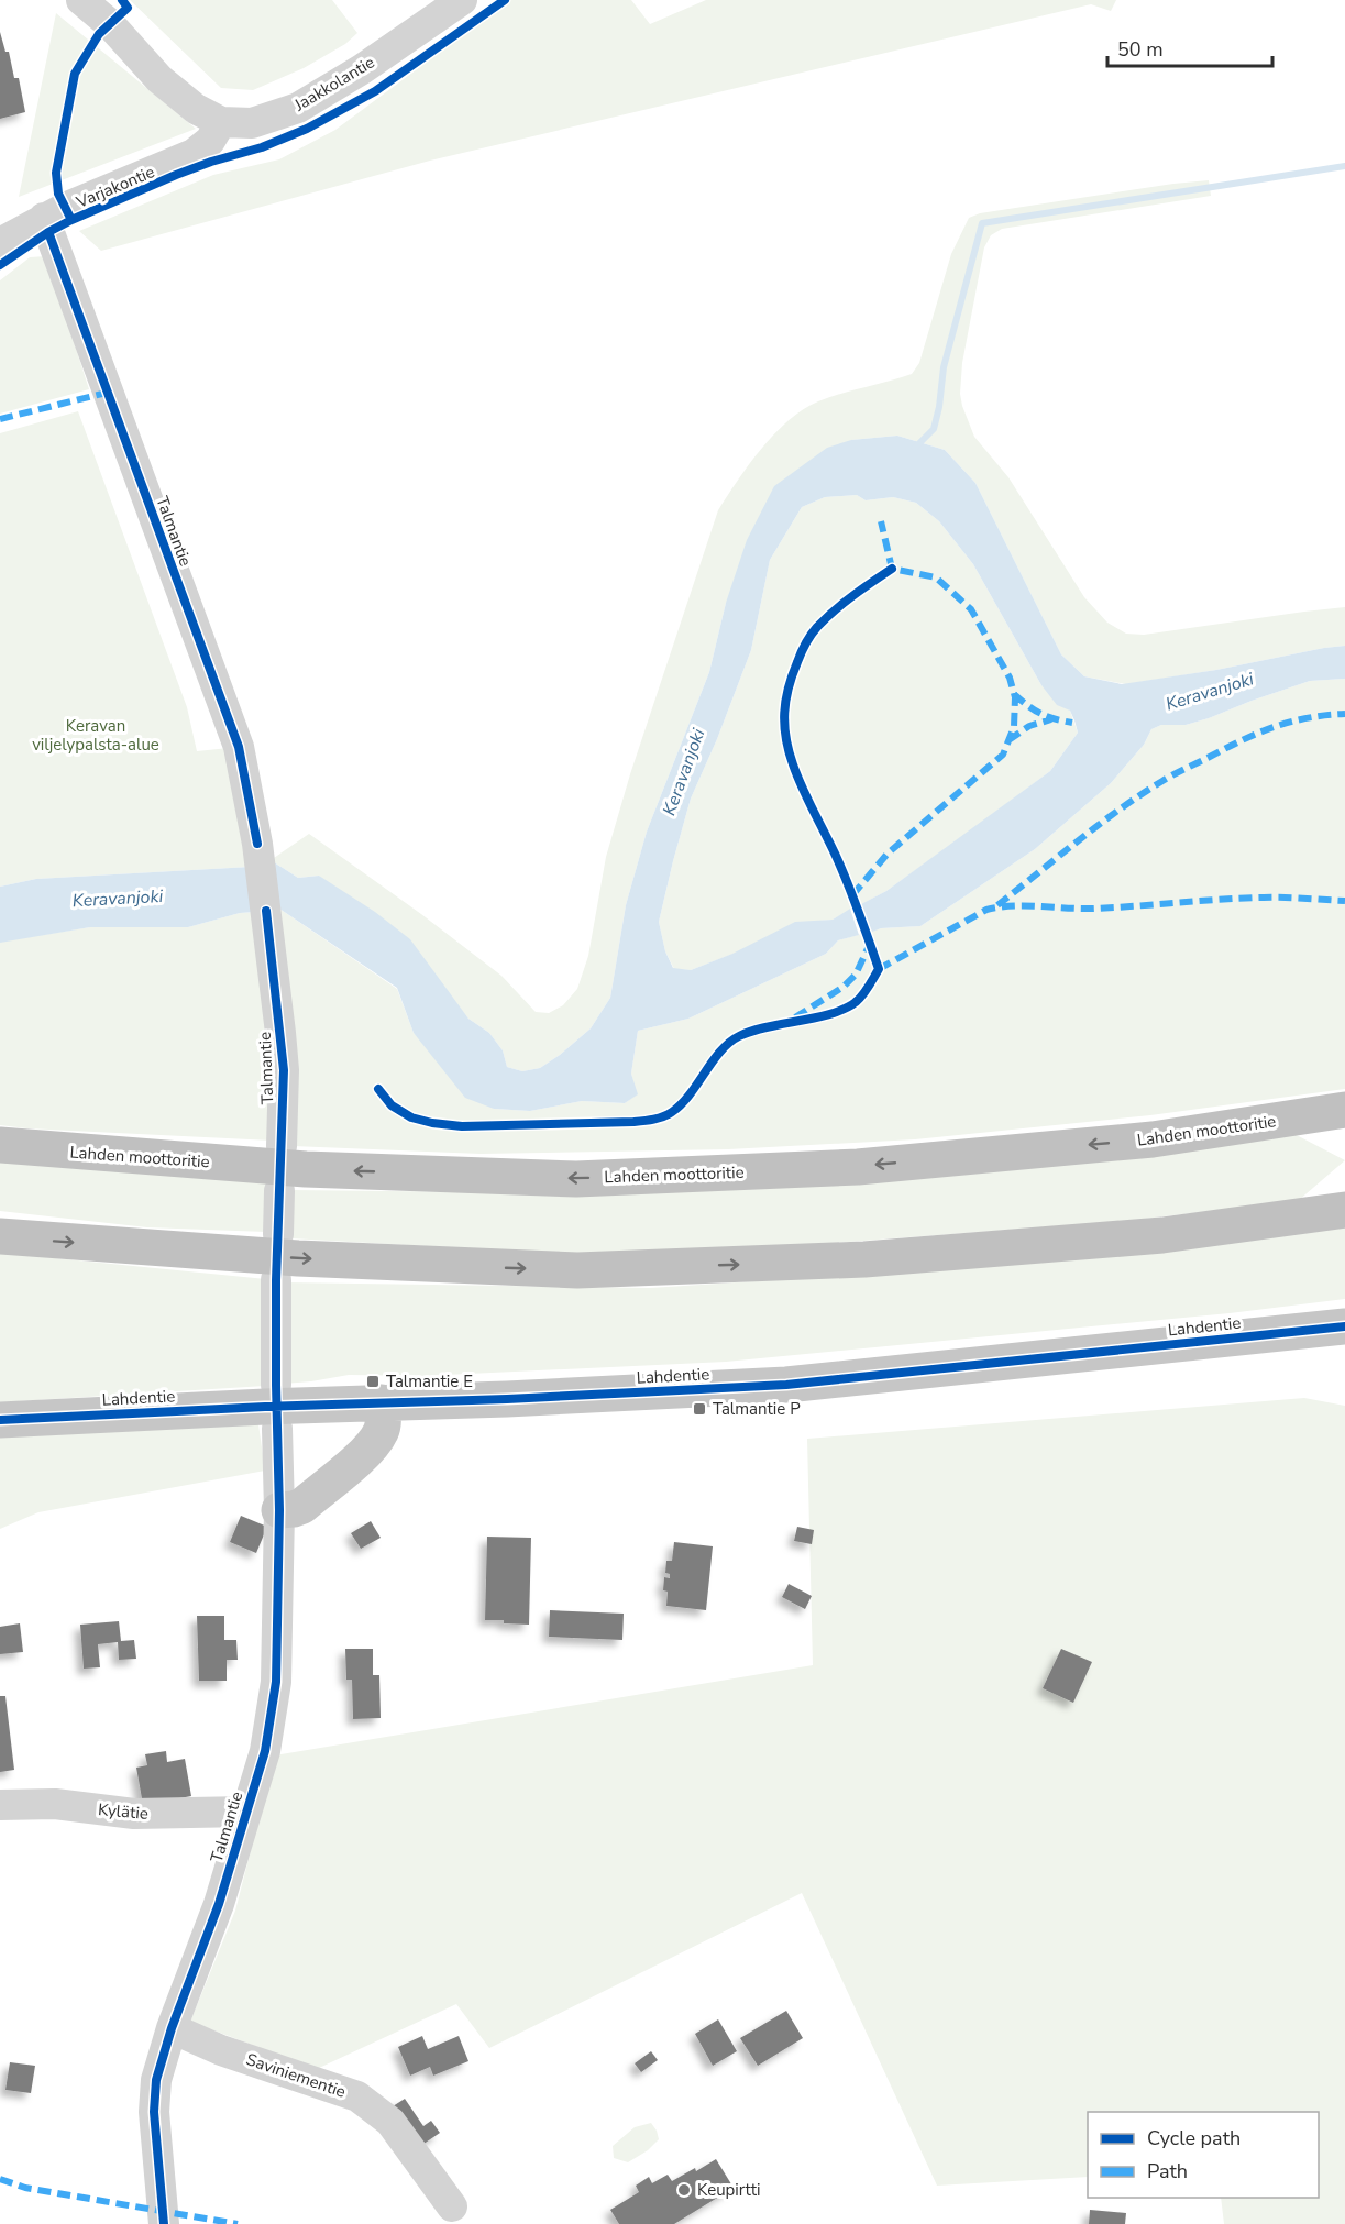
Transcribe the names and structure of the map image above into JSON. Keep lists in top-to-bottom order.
{
  "streets": {
    "highway": ["Lahden moottoritie"],
    "main road": ["Lahdentie"],
    "street": [
      "Jaakkolantie",
      "Varjakontie",
      "Talmantie",
      "Kylätie",
      "Saviniementie"
    ]
  },
  "crossings": [
    ["Jaakkolantie", "Varjakontie"],
    ["Varjakontie", "Talmantie"],
    ["Talmantie", "Kylätie"],
    ["Talmantie", "Saviniementie"]
  ],
  "water": ["Keravanjoki"],
  "parks": ["Keravan viljelypalsta-alue"],
  "places": {
    "transit": ["Talmantie E", "Talmantie P"],
    "other": ["Keupirtti"]
  },
  "legend": ["Cycle path", "Path"],
  "scale_bar": "50 m"
}
